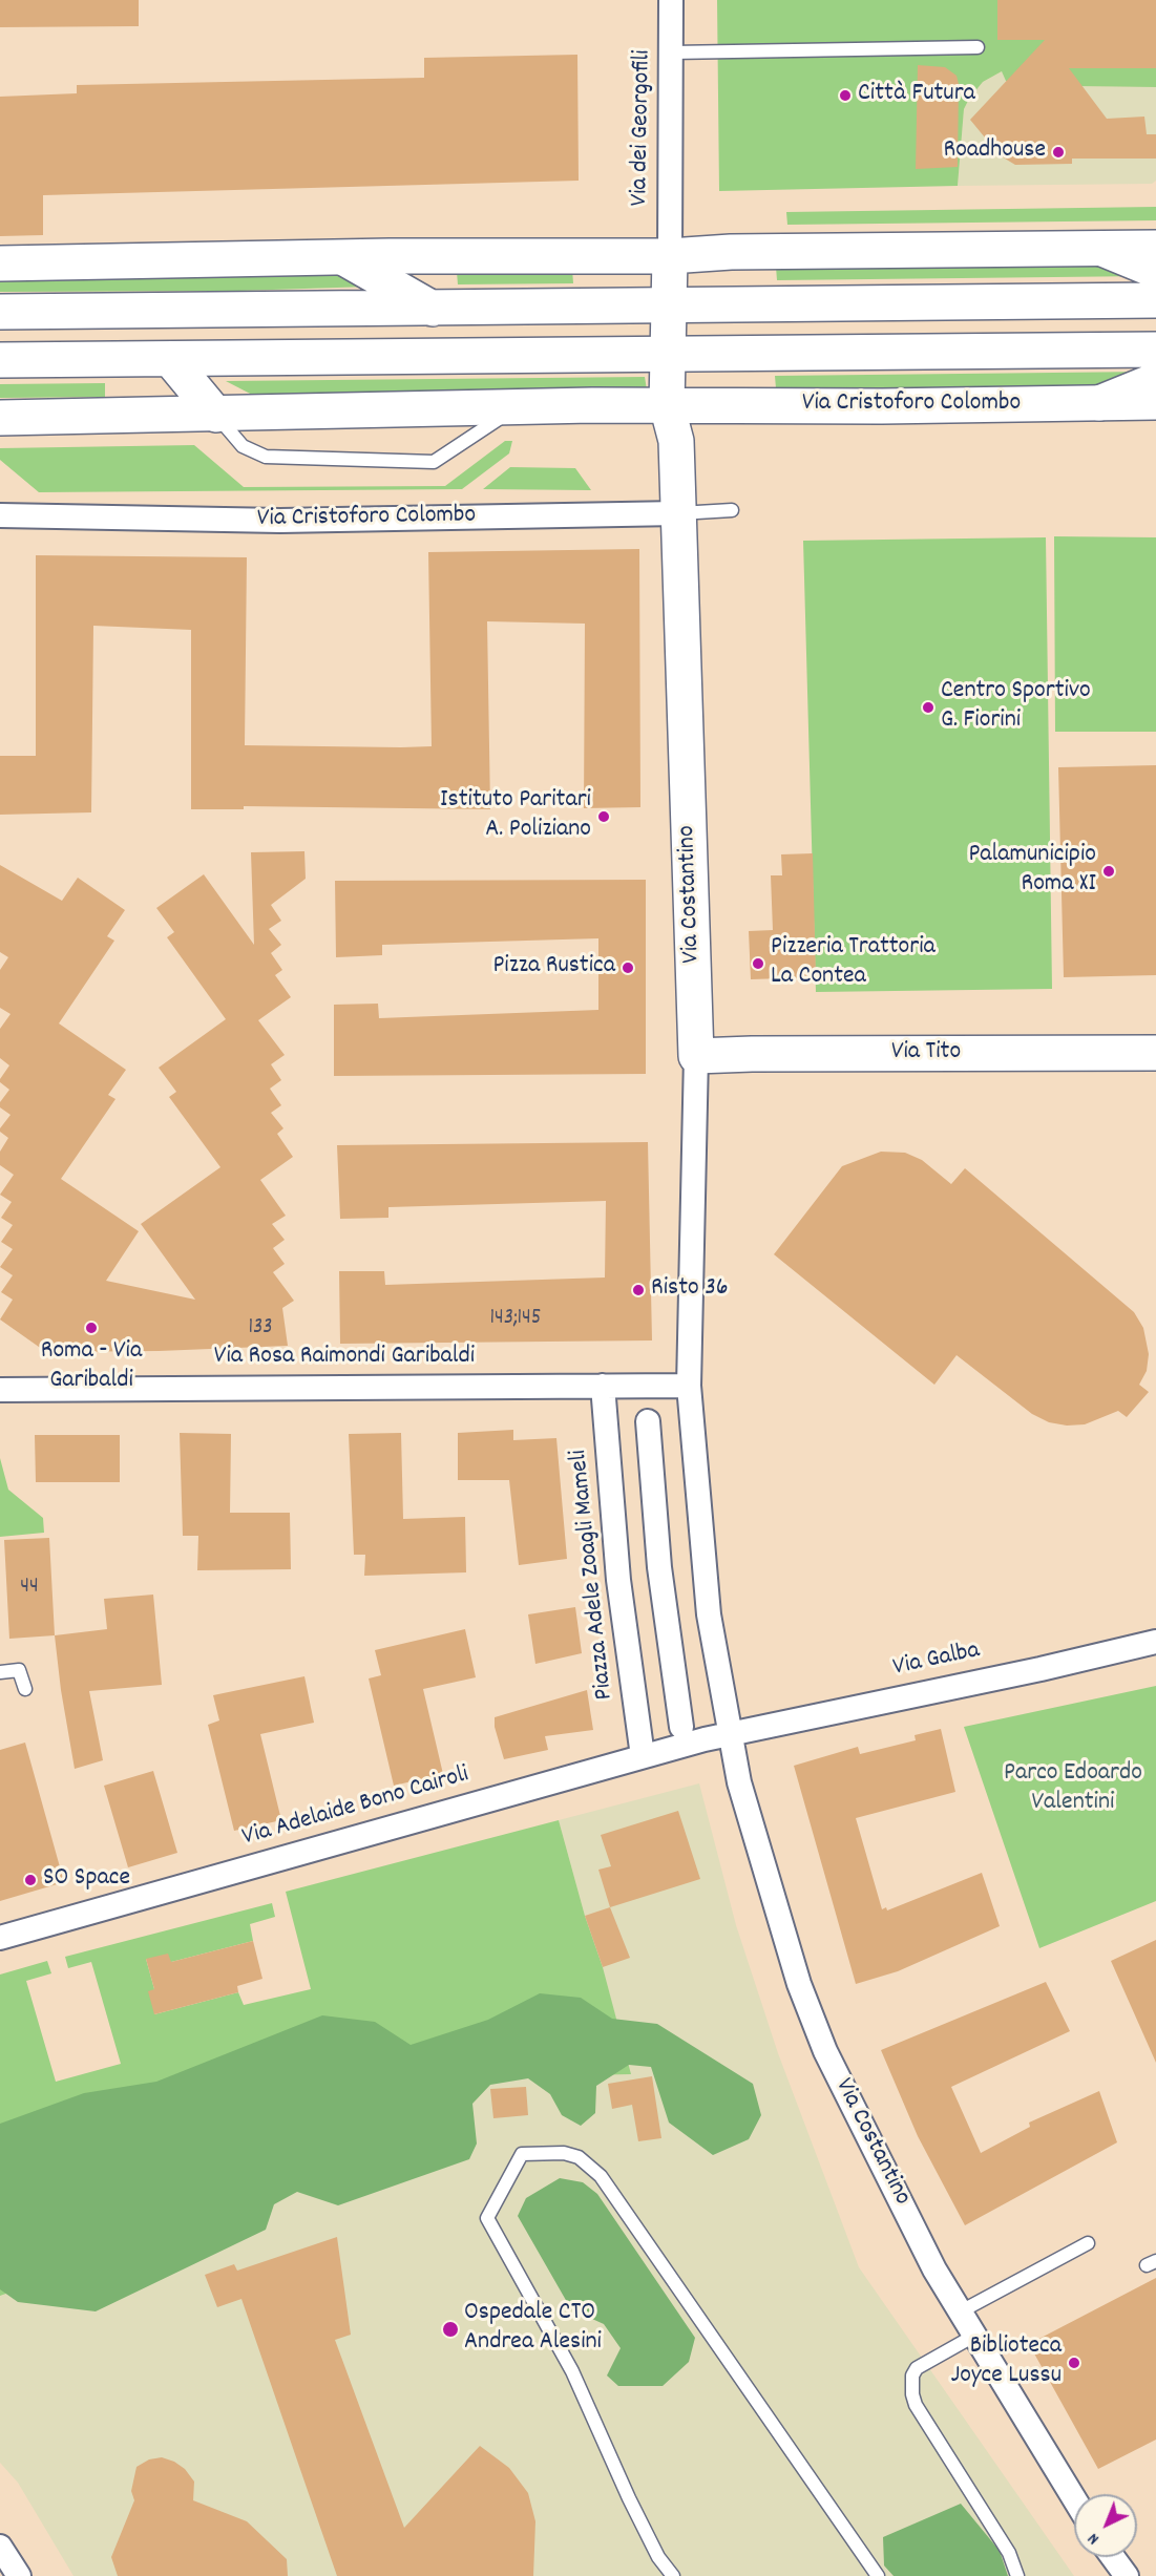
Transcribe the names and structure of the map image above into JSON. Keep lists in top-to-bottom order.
{
  "streets": {
    "main road": ["Via Cristoforo Colombo", "Via Costantino", "Via Tito"],
    "street": [
      "Via dei Georgofili",
      "Via Rosa Raimondi Garibaldi",
      "Piazza Adele Zoagli Mameli",
      "Via Galba",
      "Via Adelaide Bono Cairoli"
    ]
  },
  "crossings": [
    ["Via Cristoforo Colombo", "Via Costantino"],
    ["Via Costantino", "Via Tito"],
    ["Via Costantino", "Via Rosa Raimondi Garibaldi"],
    ["Via Costantino", "Via Galba"],
    ["Via Costantino", "Via Adelaide Bono Cairoli"],
    ["Via Rosa Raimondi Garibaldi", "Piazza Adele Zoagli Mameli"],
    ["Piazza Adele Zoagli Mameli", "Via Adelaide Bono Cairoli"],
    ["Via Galba", "Via Adelaide Bono Cairoli"]
  ],
  "parks": ["Parco Edoardo Valentini"],
  "places": [
    "Città Futura",
    "Roadhouse",
    "Centro Sportivo G. Fiorini",
    "Istituto Paritari A. Poliziano",
    "Palamunicipio Roma XI",
    "Pizzeria Trattoria La Contea",
    "Pizza Rustica",
    "Risto 36",
    "Roma - Via Garibaldi",
    "SO Space",
    "Ospedale CTO Andrea Alesini",
    "Biblioteca Joyce Lussu"
  ],
  "house_numbers": ["143;145", "133", "44"],
  "north": "bottom left"
}
